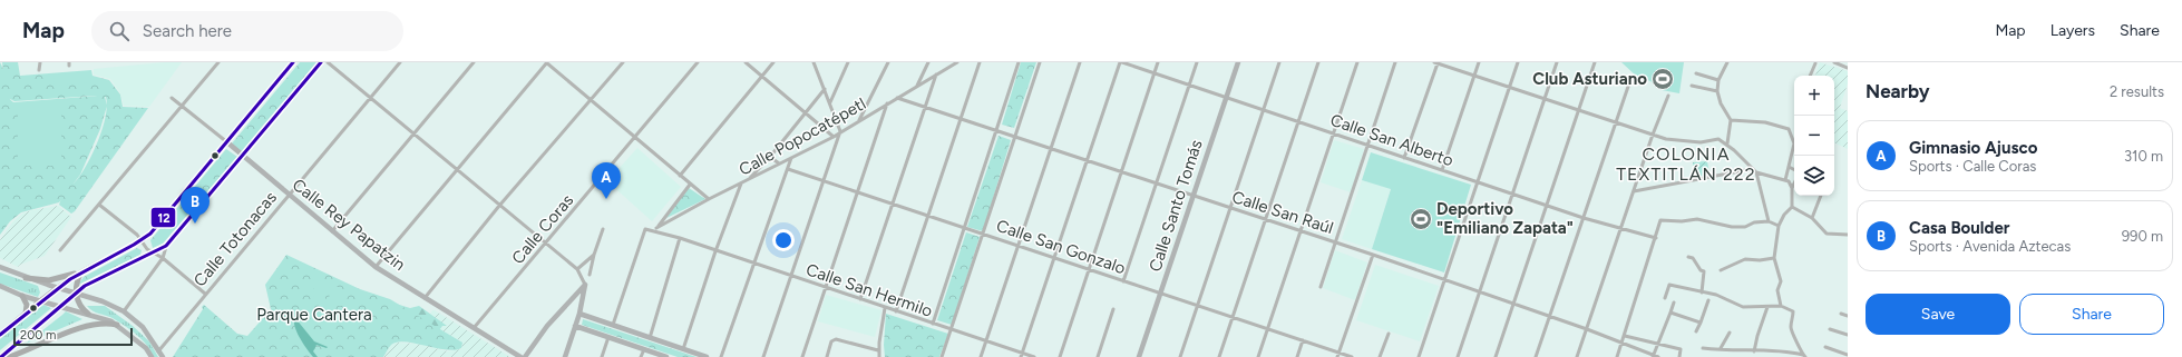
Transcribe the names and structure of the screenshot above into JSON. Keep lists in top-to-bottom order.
{
  "streets": {
    "street": [
      "Calle Popocatépetl",
      "Calle San Alberto",
      "Calle Santo Tomás",
      "Calle San Raúl",
      "Calle Rey Papatzin",
      "Calle Coras",
      "Calle Totonacas",
      "Calle San Gonzalo",
      "Calle San Hermilo"
    ]
  },
  "crossings": [
    ["Calle Popocatépetl", "Calle San Raúl"],
    ["Calle Popocatépetl", "Calle San Hermilo"],
    ["Calle San Alberto", "Calle Santo Tomás"],
    ["Calle Santo Tomás", "Calle San Raúl"],
    ["Calle Santo Tomás", "Calle San Gonzalo"],
    ["Calle Rey Papatzin", "Calle Coras"],
    ["Calle Rey Papatzin", "Calle Totonacas"]
  ],
  "districts": ["COLONIA TEXTITLÁN 222"],
  "parks": ["Parque Cantera"],
  "places": {
    "sports": ["Club Asturiano", "Deportivo \"Emiliano Zapata\""]
  },
  "lines": ["transit line 12"],
  "scale_bar": "200 m",
  "page": {
    "header": "Map",
    "search": "Search here",
    "nav": ["Map", "Layers", "Share"],
    "heading": ["Nearby", "2 results"],
    "map_buttons": ["+", "−"],
    "list": [
      {
        "mark": "A",
        "name": "Gimnasio Ajusco",
        "note": "Sports · Calle Coras",
        "value": "310 m"
      },
      {
        "mark": "B",
        "name": "Casa Boulder",
        "note": "Sports · Avenida Aztecas",
        "value": "990 m"
      }
    ],
    "pins": ["A", "B"],
    "buttons": ["Save", "Share"],
    "scale": "200 m"
  }
}
